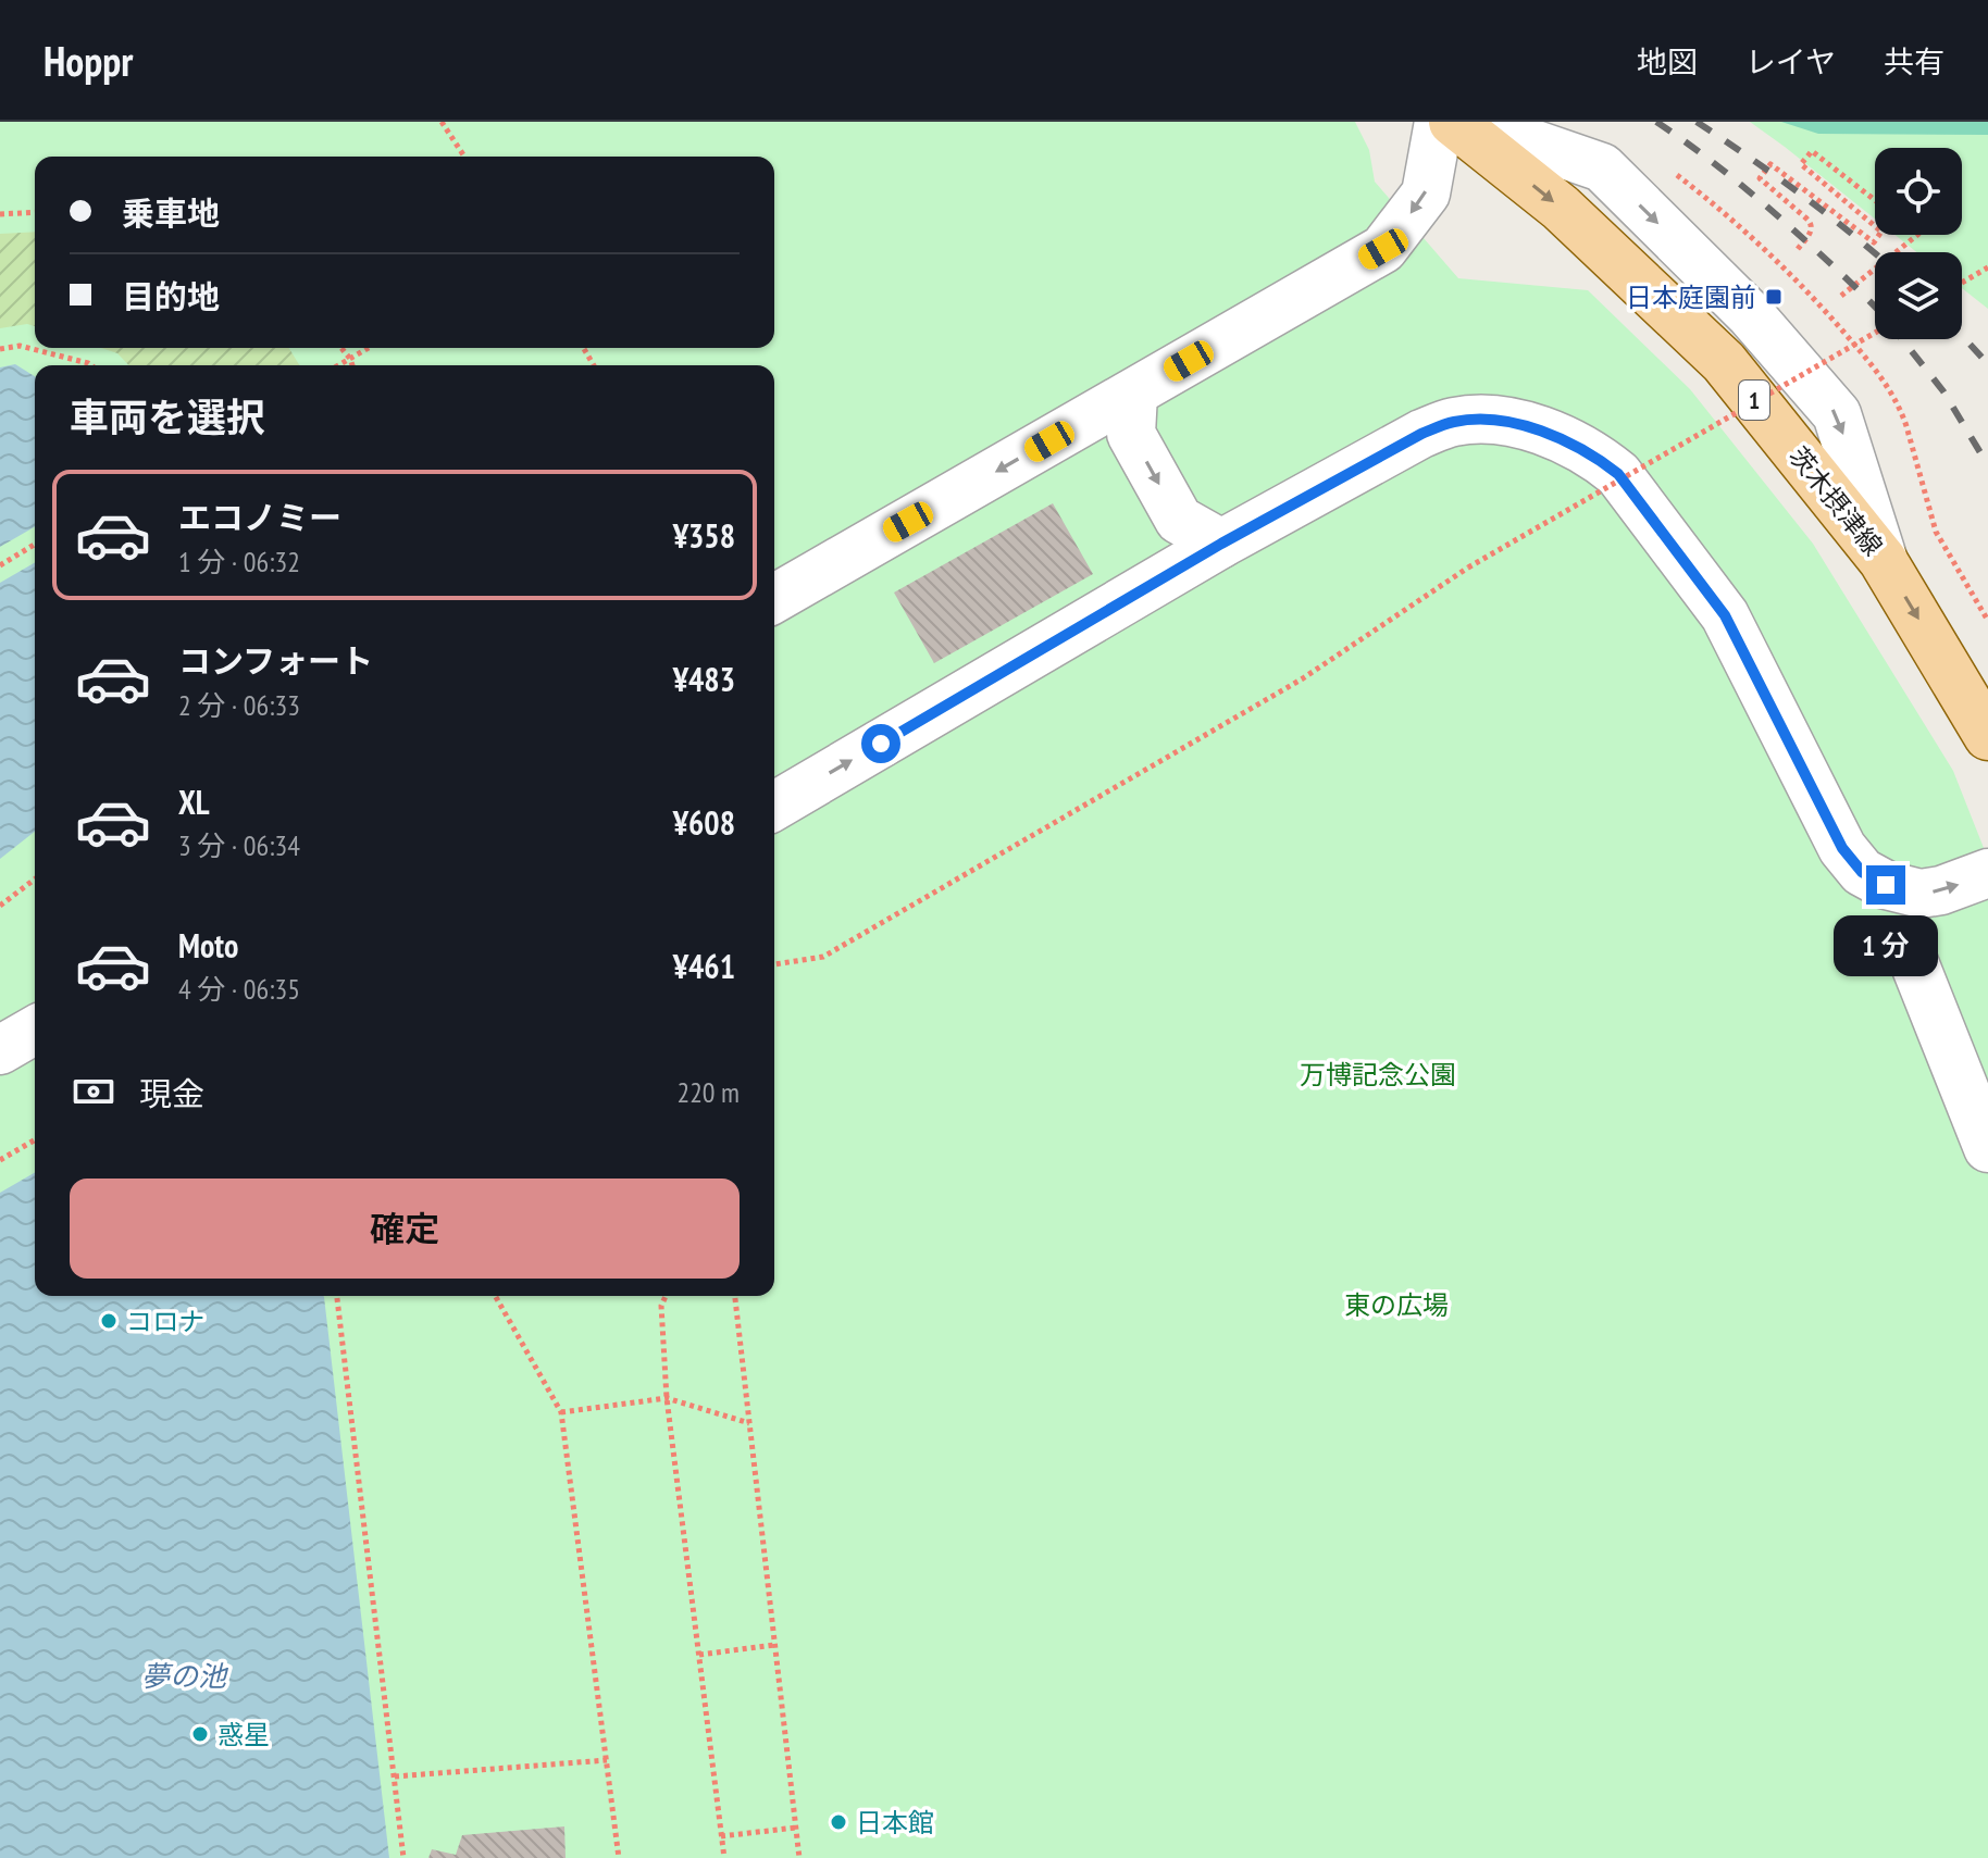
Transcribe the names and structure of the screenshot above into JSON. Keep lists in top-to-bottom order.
{
  "streets": {
    "main road": ["1", "茨木摂津線"]
  },
  "one_way": ["茨木摂津線"],
  "water": ["夢の池"],
  "parks": ["万博記念公園", "東の広場"],
  "places": {
    "transit": ["日本庭園前"],
    "other": ["コロナ", "惑星", "日本館"]
  },
  "page": {
    "header": "Hoppr",
    "nav": ["地図", "レイヤ", "共有"],
    "banner": ["乗車地", "目的地"],
    "heading": "車両を選択",
    "list": [
      {
        "name": "エコノミー",
        "note": "1 分 · 06:32",
        "value": "¥358"
      },
      {
        "name": "コンフォート",
        "note": "2 分 · 06:33",
        "value": "¥483"
      },
      {
        "name": "XL",
        "note": "3 分 · 06:34",
        "value": "¥608"
      },
      {
        "name": "Moto",
        "note": "4 分 · 06:35",
        "value": "¥461"
      }
    ],
    "bubble": "1 分",
    "pay": ["現金", "220 m"],
    "buttons": "確定"
  }
}
